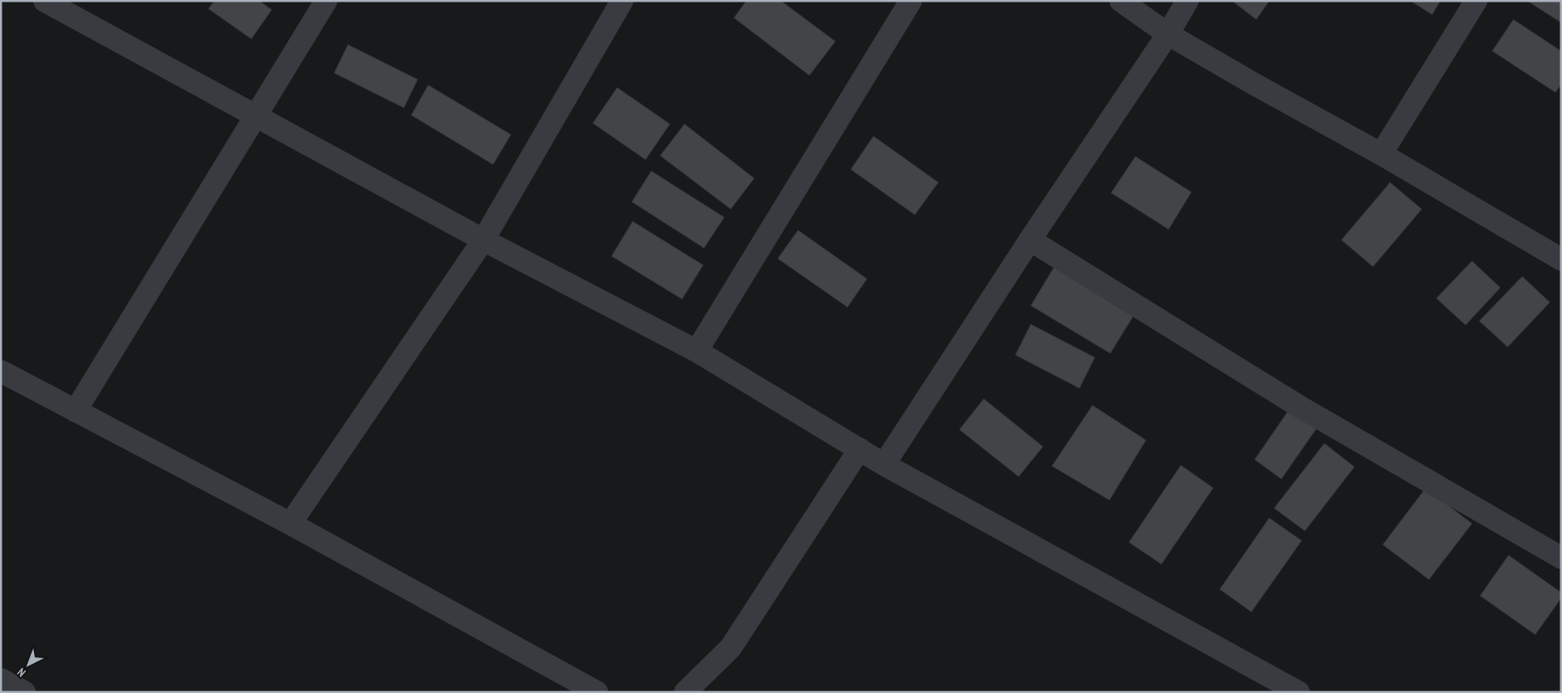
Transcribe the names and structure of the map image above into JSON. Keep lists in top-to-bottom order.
{
  "north": "bottom left"
}
